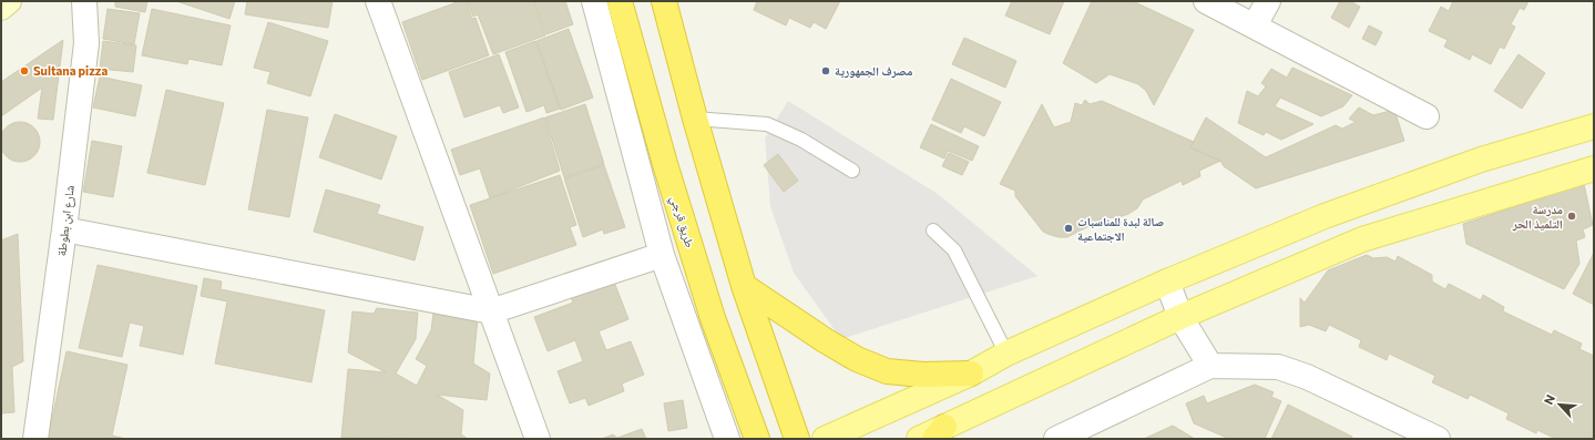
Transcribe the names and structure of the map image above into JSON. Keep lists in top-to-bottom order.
{
  "streets": {
    "highway": ["طريق قرجي"],
    "street": ["شارع ابن بطوطة"]
  },
  "places": [
    "Sultana pizza",
    "مصرف الجمهورية",
    "مدرسة التلميذ الحر",
    "صالة لبدة للمناسبات الاجتماعية"
  ],
  "north": "top left"
}
